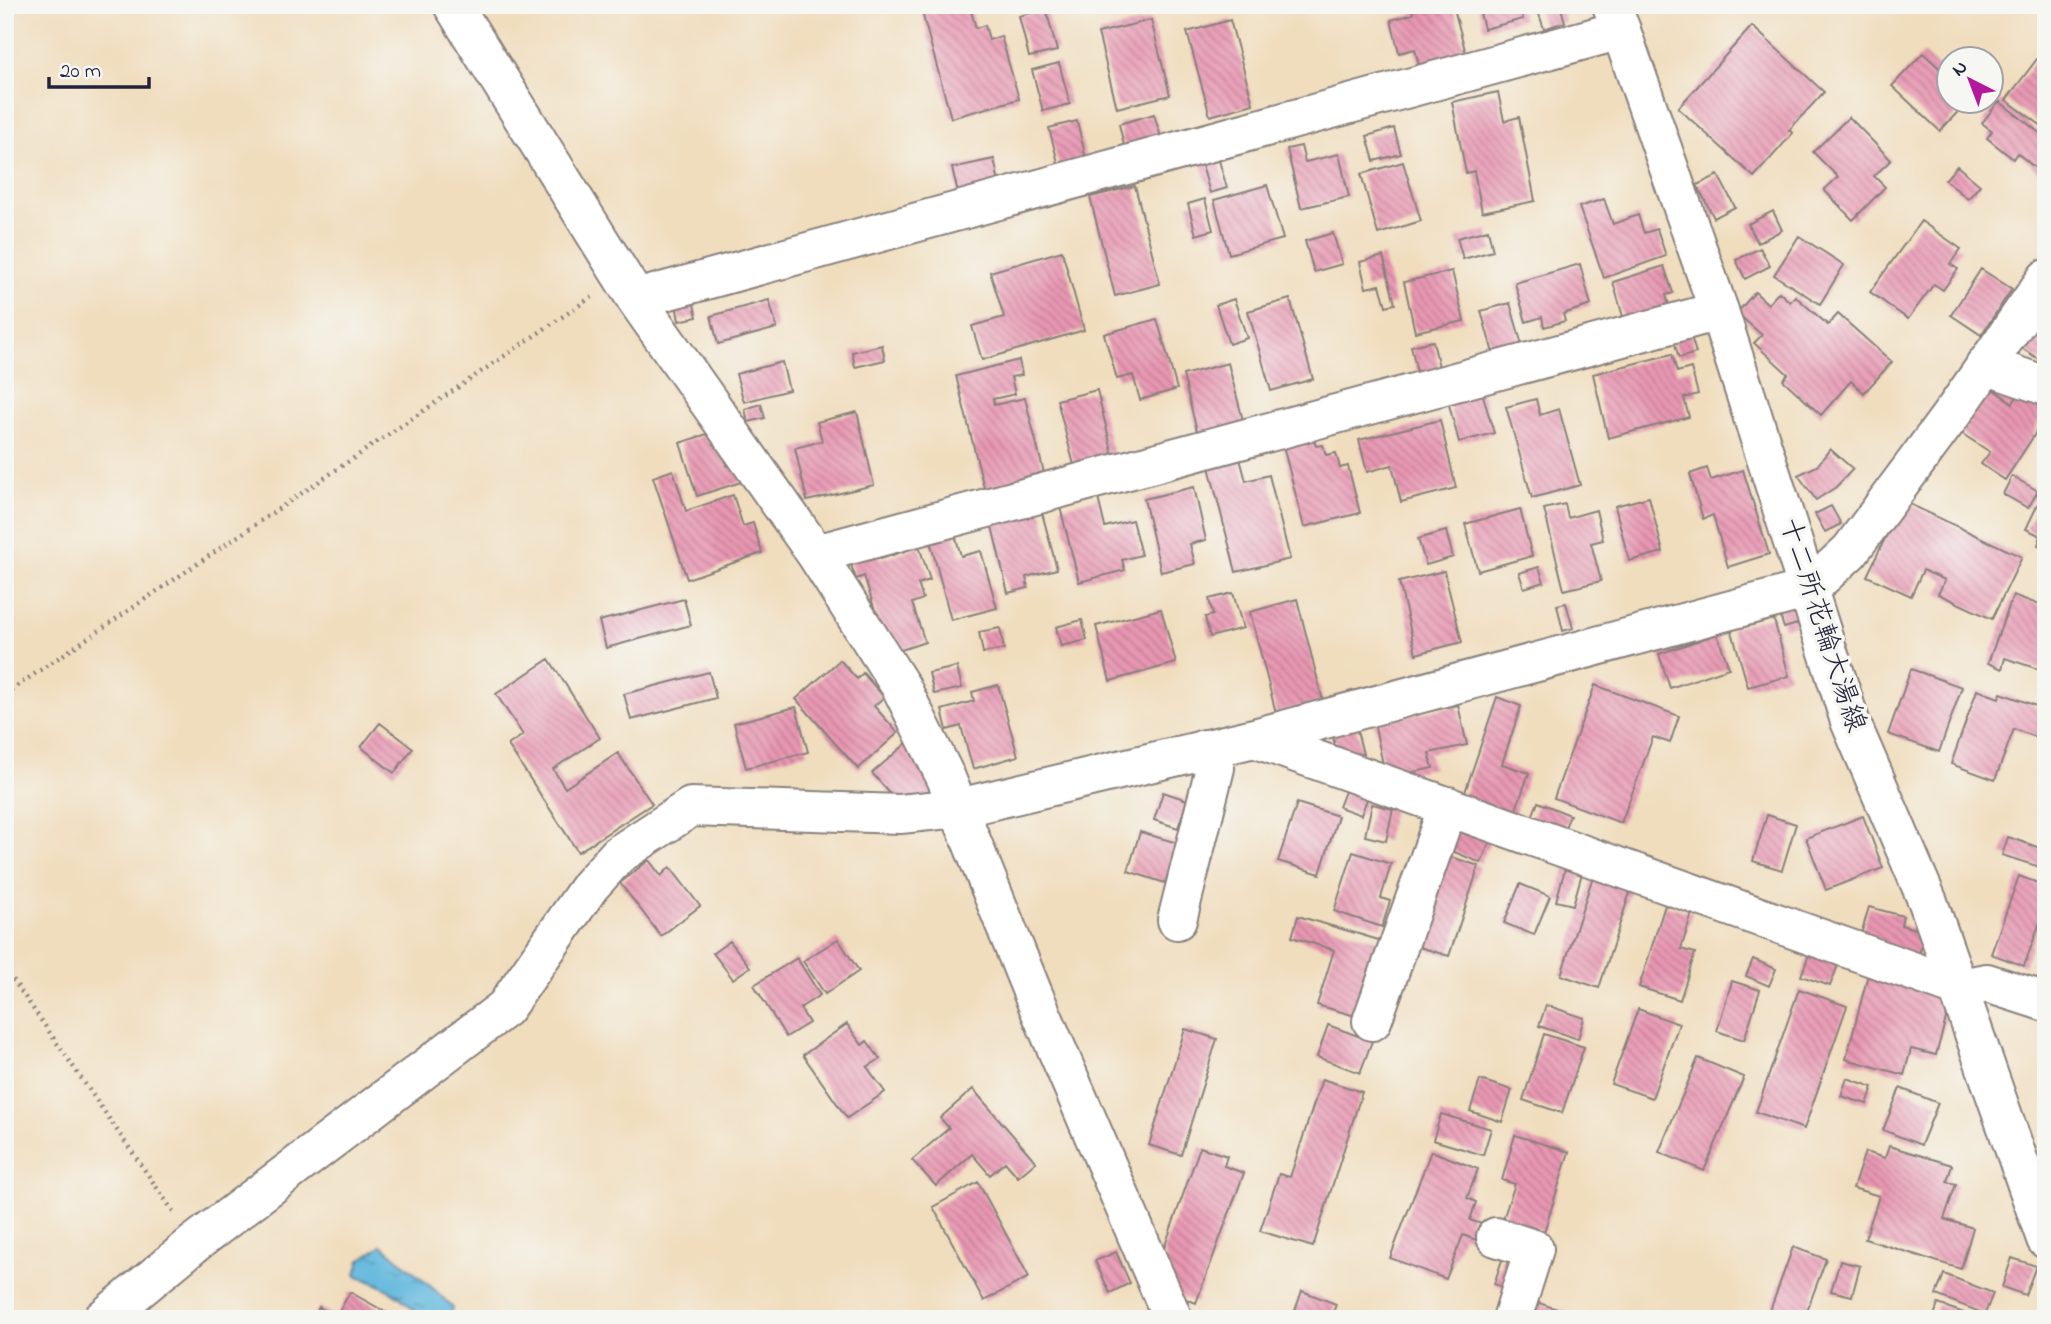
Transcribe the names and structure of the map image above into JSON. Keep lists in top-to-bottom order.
{
  "streets": {
    "street": ["十二所花輪大湯線"]
  },
  "scale_bar": "20 m",
  "north": "top left"
}
